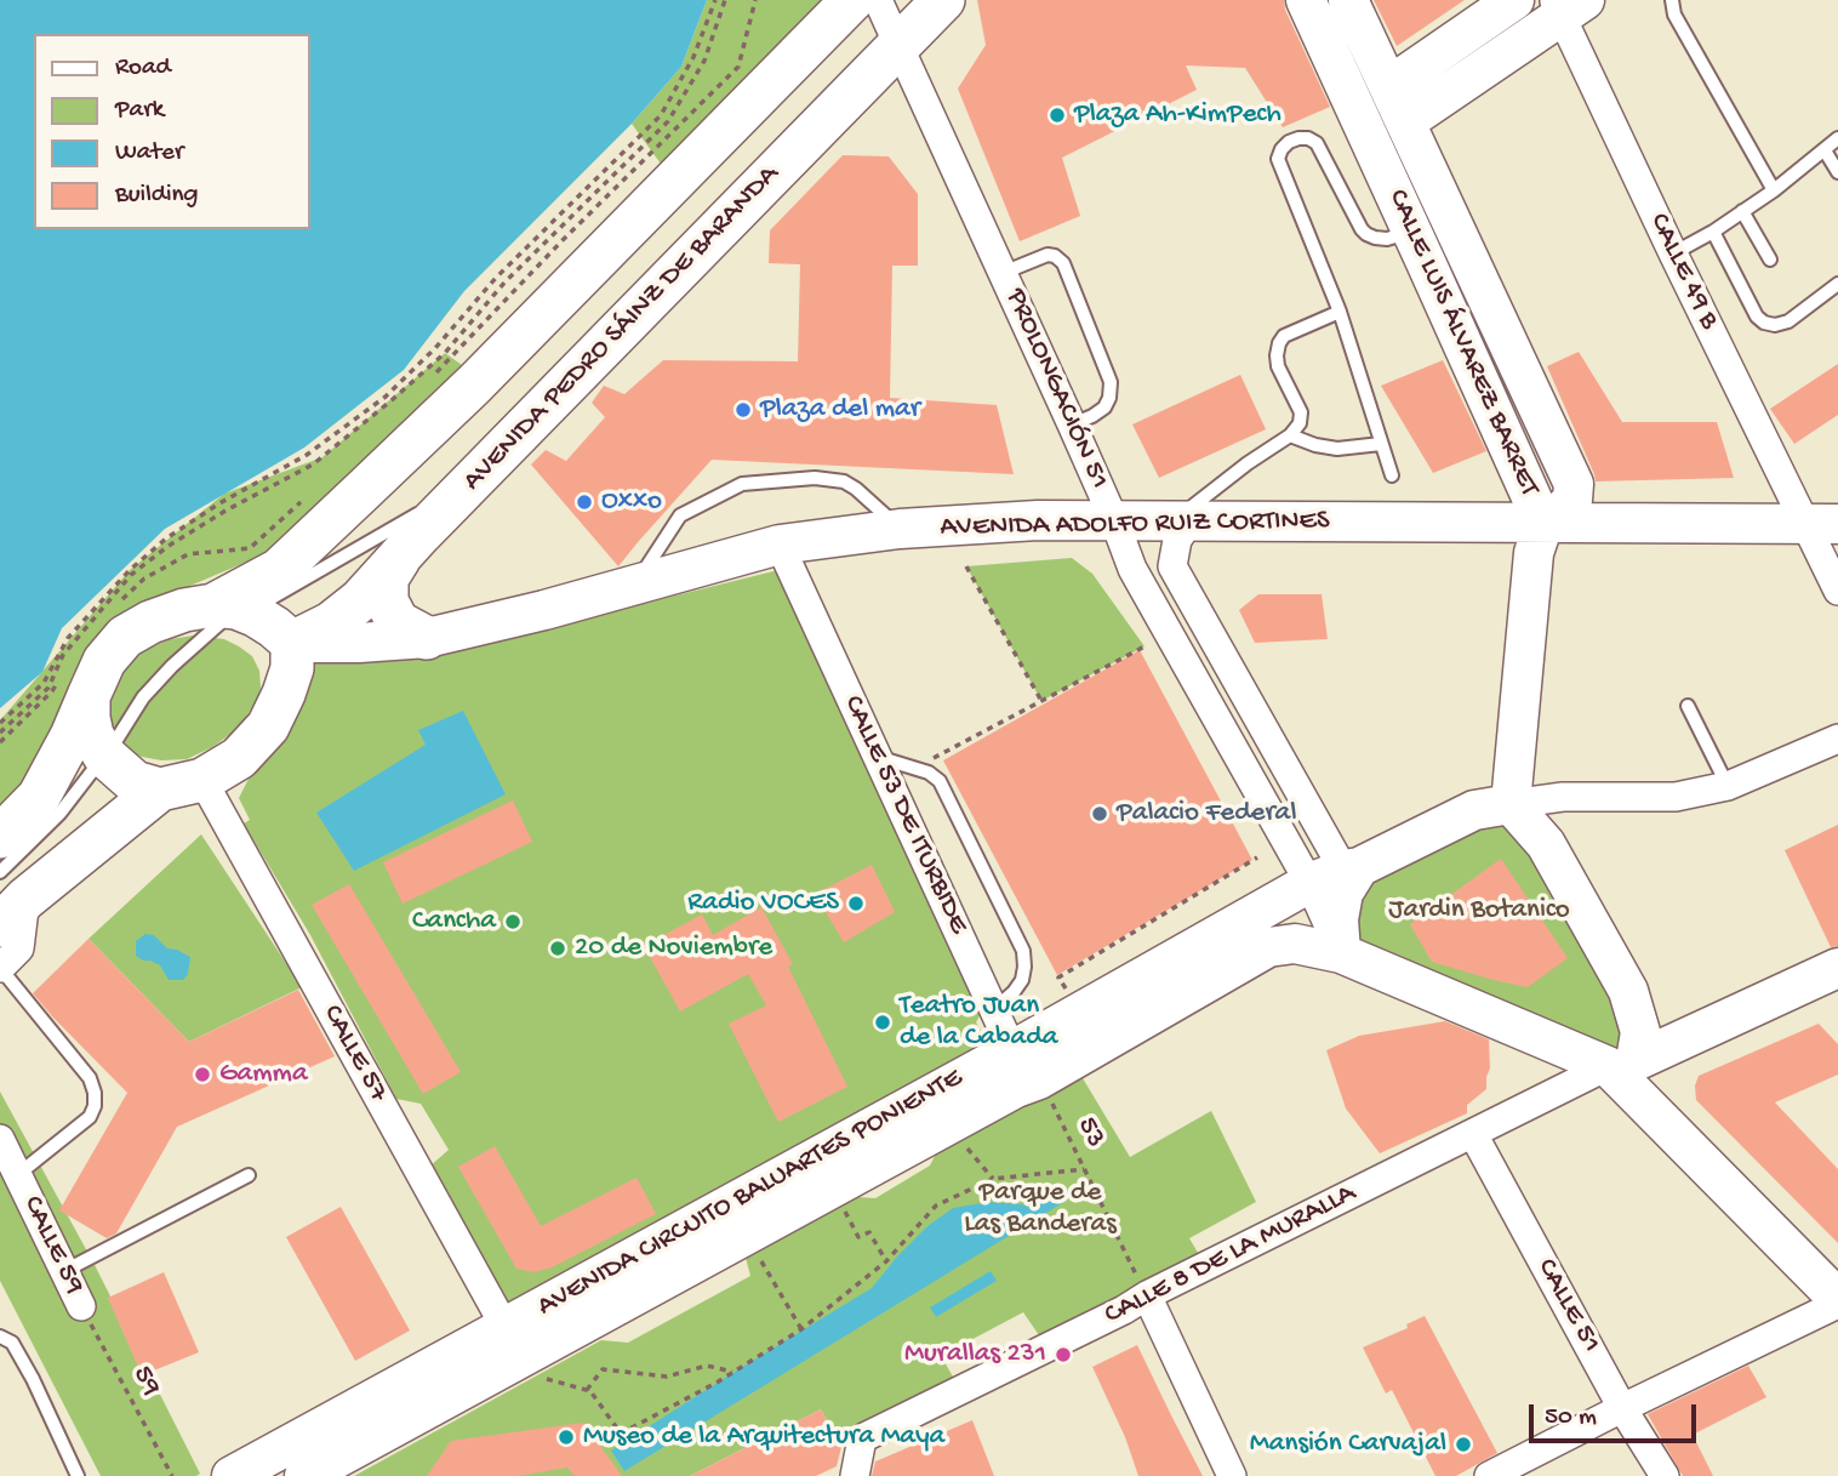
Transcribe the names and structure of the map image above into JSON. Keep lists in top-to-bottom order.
{
  "streets": {
    "main road": [
      "AVENIDA PEDRO SÁINZ DE BARANDA",
      "CALLE LUIS ÁLVAREZ BARRET",
      "AVENIDA ADOLFO RUIZ CORTINES",
      "AVENIDA CIRCUITO BALUARTES PONIENTE"
    ],
    "street": [
      "CALLE 49 B",
      "PROLONGACIÓN 51",
      "CALLE 53 DE ITURBIDE",
      "CALLE 57",
      "CALLE 59",
      "CALLE 8 DE LA MURALLA",
      "CALLE 51"
    ],
    "path": ["53", "59"]
  },
  "crossings": [
    ["CALLE 49 B", "AVENIDA ADOLFO RUIZ CORTINES"],
    ["AVENIDA PEDRO SÁINZ DE BARANDA", "PROLONGACIÓN 51"],
    ["AVENIDA PEDRO SÁINZ DE BARANDA", "AVENIDA ADOLFO RUIZ CORTINES"],
    ["CALLE LUIS ÁLVAREZ BARRET", "AVENIDA ADOLFO RUIZ CORTINES"],
    ["PROLONGACIÓN 51", "AVENIDA ADOLFO RUIZ CORTINES"],
    ["PROLONGACIÓN 51", "AVENIDA CIRCUITO BALUARTES PONIENTE"],
    ["AVENIDA ADOLFO RUIZ CORTINES", "CALLE 53 DE ITURBIDE"],
    ["CALLE 53 DE ITURBIDE", "53"],
    ["CALLE 53 DE ITURBIDE", "AVENIDA CIRCUITO BALUARTES PONIENTE"],
    ["CALLE 57", "AVENIDA CIRCUITO BALUARTES PONIENTE"],
    ["53", "AVENIDA CIRCUITO BALUARTES PONIENTE"],
    ["53", "CALLE 8 DE LA MURALLA"],
    ["AVENIDA CIRCUITO BALUARTES PONIENTE", "CALLE 8 DE LA MURALLA"],
    ["CALLE 59", "59"],
    ["CALLE 8 DE LA MURALLA", "CALLE 51"]
  ],
  "parks": ["Jardin Botanico", "Parque de Las Banderas"],
  "places": [
    "Plaza Ah-KimPech",
    "Plaza del mar",
    "Oxxo",
    "Palacio Federal",
    "Radio VOCES",
    "Cancha",
    "20 de Noviembre",
    "Teatro Juan de la Cabada",
    "Gamma",
    "Murallas 231",
    "Museo de la Arquitectura Maya",
    "Mansión Carvajal"
  ],
  "legend": [
    "Road",
    "Park",
    "Water",
    "Building"
  ],
  "scale_bar": "50 m"
}
